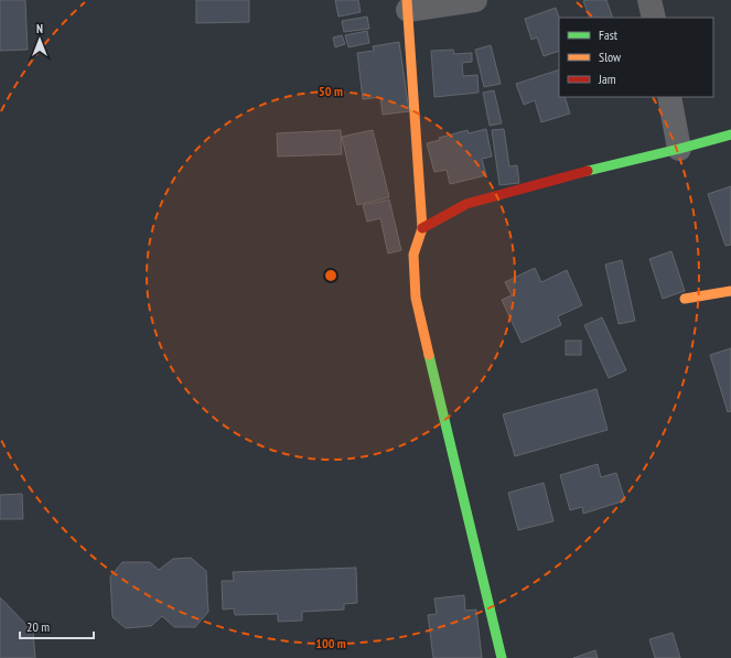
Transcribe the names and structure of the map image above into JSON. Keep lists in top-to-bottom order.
{
  "legend": ["Fast", "Slow", "Jam"],
  "scale_bar": "20 m",
  "north": "top",
  "rings": ["50 m", "100 m"]
}
